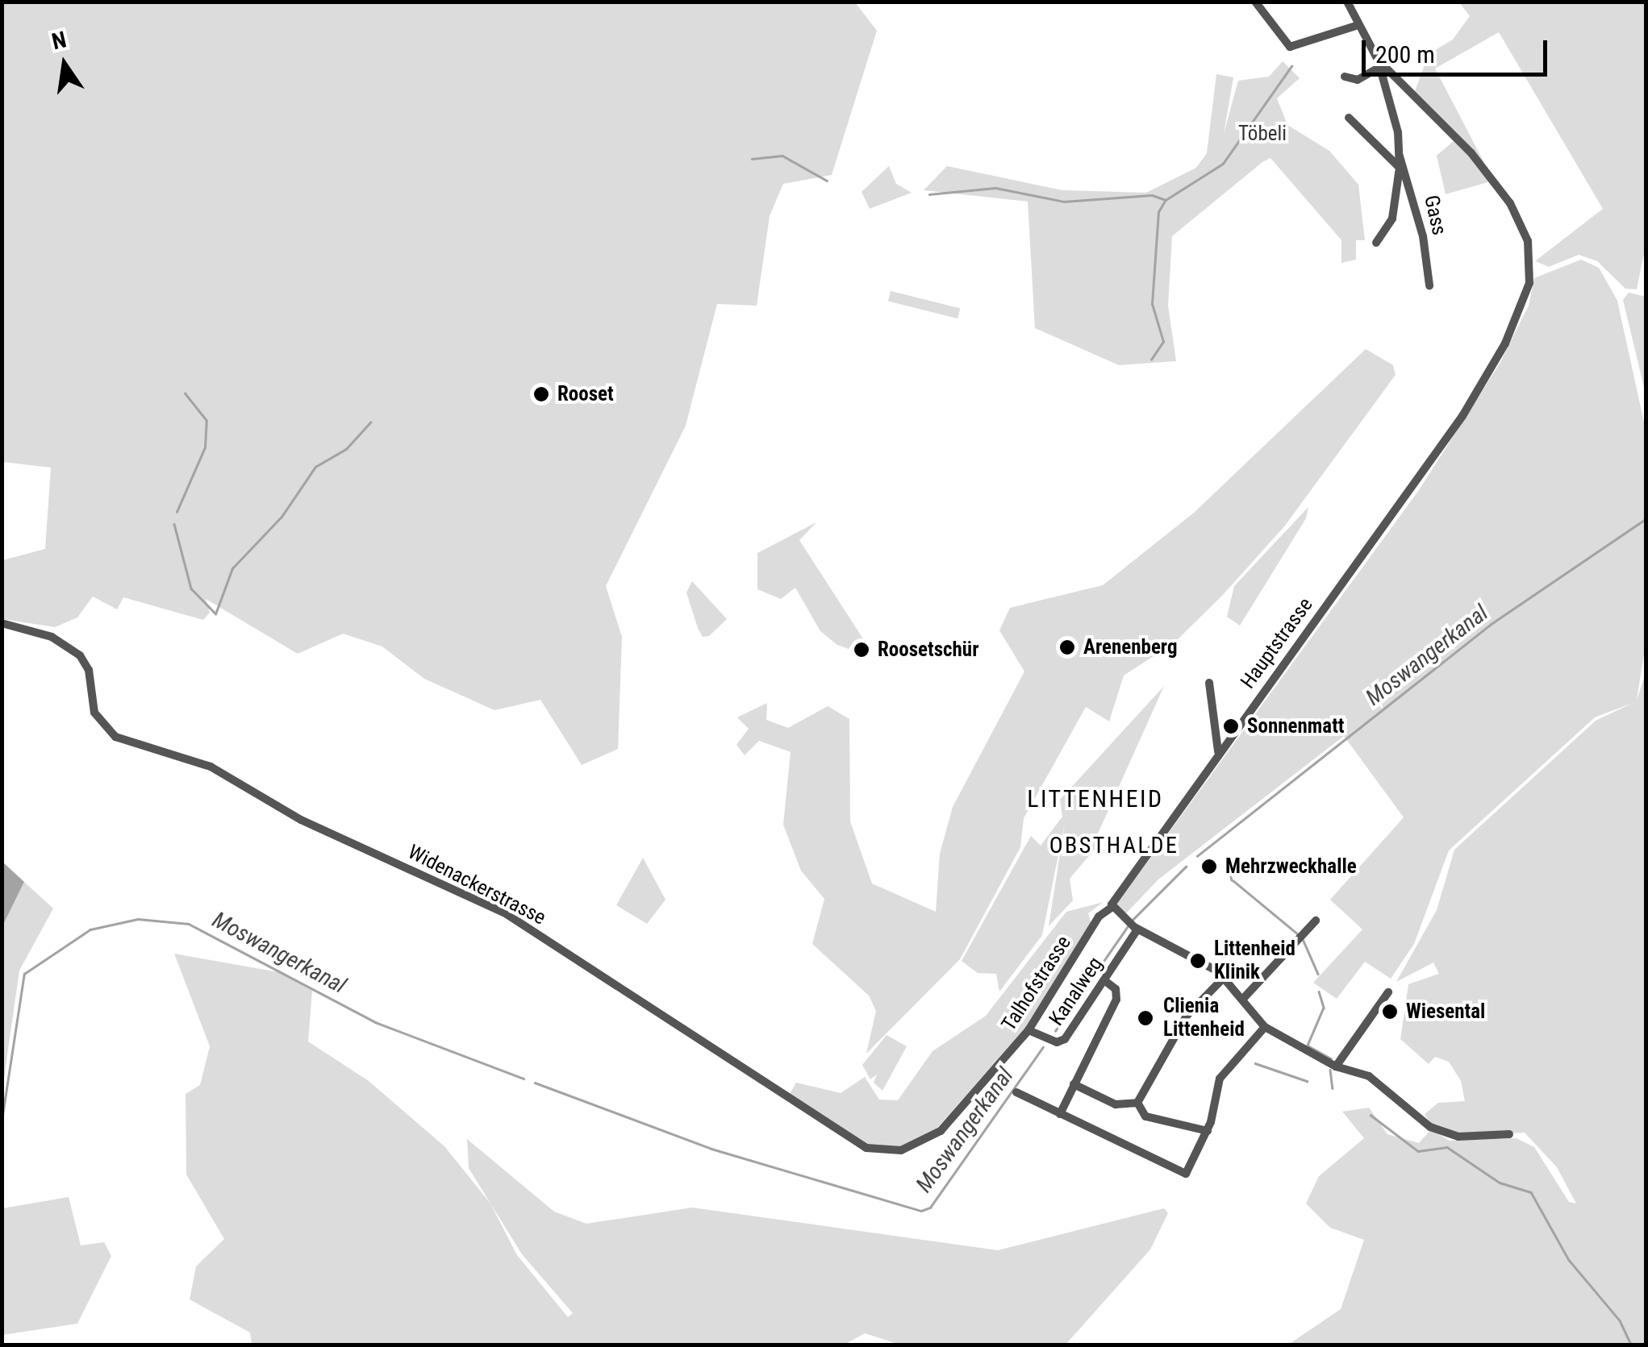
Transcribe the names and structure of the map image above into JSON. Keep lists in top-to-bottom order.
{
  "streets": {
    "street": [
      "Gass",
      "Hauptstrasse",
      "Widenackerstrasse",
      "Talhofstrasse",
      "Kanalweg"
    ]
  },
  "crossings": [
    ["Hauptstrasse", "Talhofstrasse"],
    ["Widenackerstrasse", "Talhofstrasse"],
    ["Talhofstrasse", "Kanalweg"]
  ],
  "districts": ["LITTENHEID", "OBSTHALDE"],
  "water": ["Moswangerkanal"],
  "parks": ["Töbeli"],
  "places": [
    "Rooset",
    "Arenenberg",
    "Roosetschür",
    "Sonnenmatt",
    "Mehrzweckhalle",
    "Littenheid Klinik",
    "Wiesental",
    "Clienia Littenheid"
  ],
  "scale_bar": "200 m",
  "north": "top"
}
